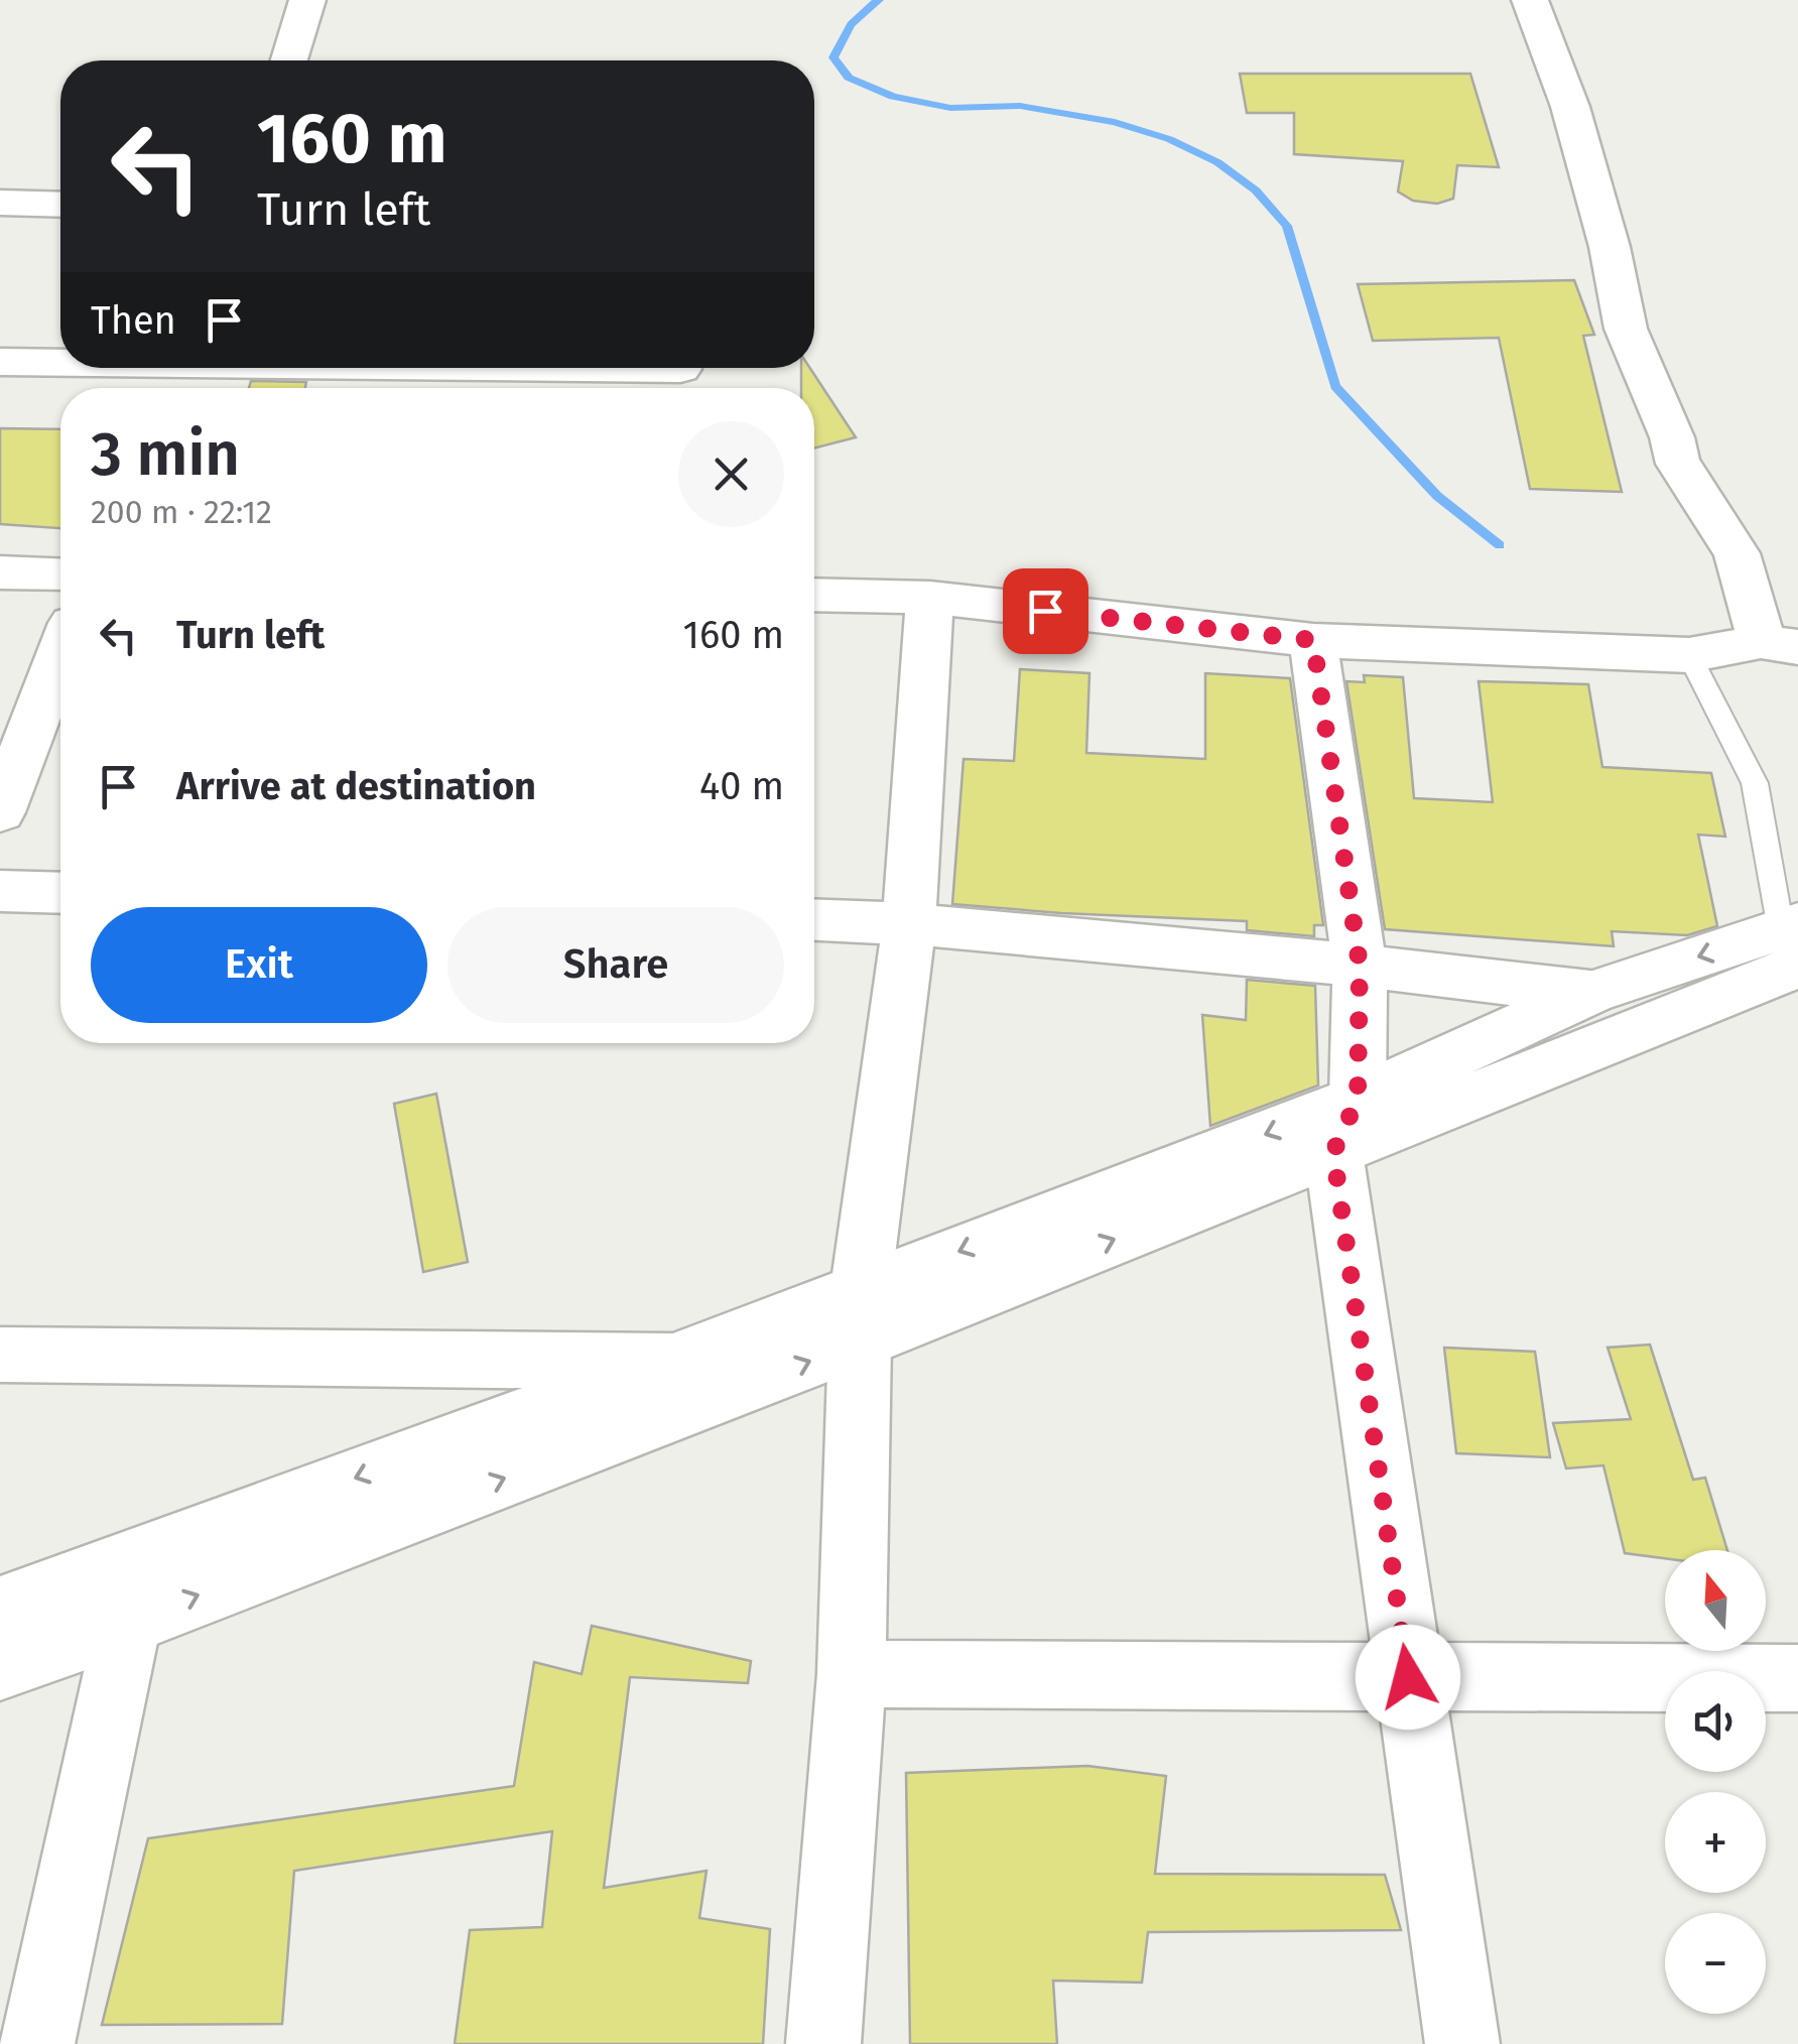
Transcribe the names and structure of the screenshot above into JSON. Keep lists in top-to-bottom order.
{
  "north": "top",
  "page": {
    "turn": ["160 m", "Turn left"],
    "then": "Then",
    "heading": ["3 min", "200 m · 22:12"],
    "list": [
      {
        "name": "Turn left",
        "value": "160 m"
      },
      {
        "name": "Arrive at destination",
        "value": "40 m"
      }
    ],
    "buttons": ["Exit", "Share"],
    "map_buttons": ["+", "−"]
  }
}
